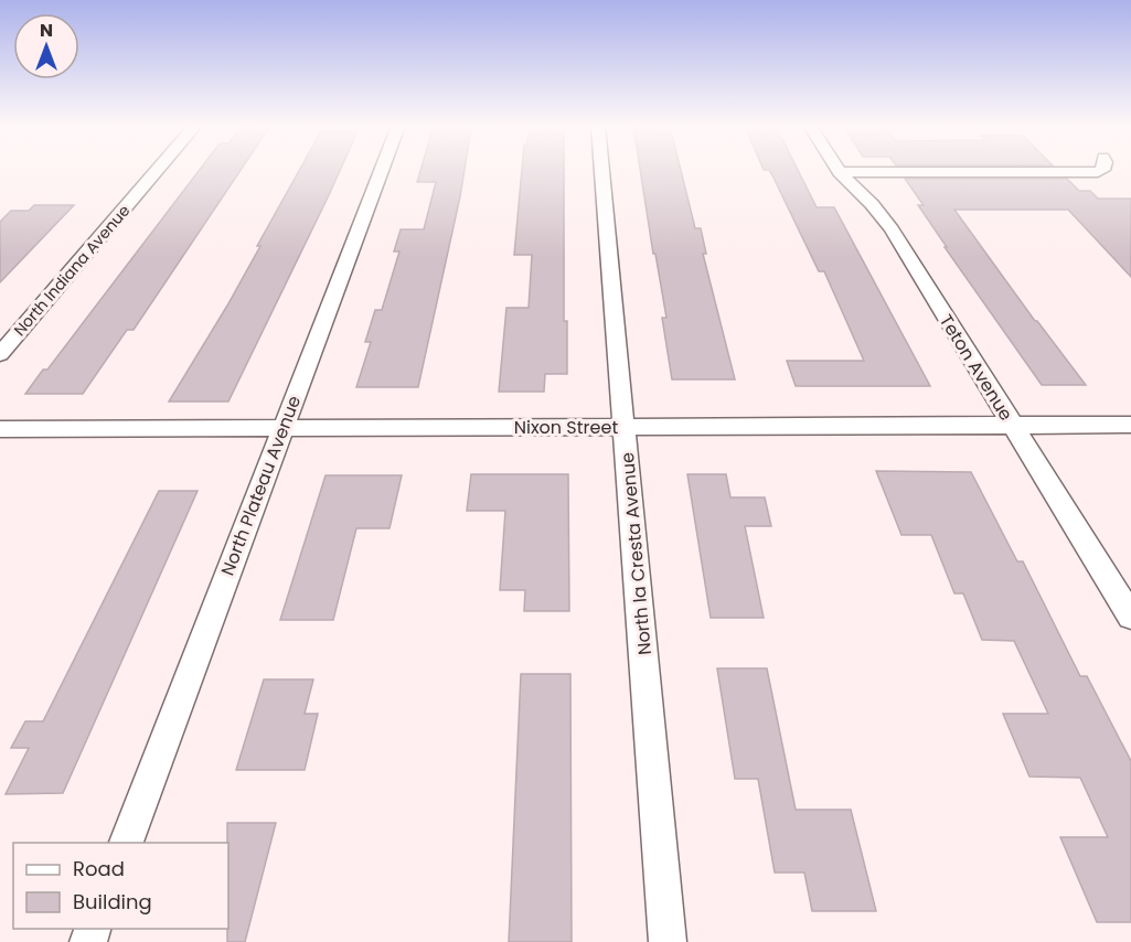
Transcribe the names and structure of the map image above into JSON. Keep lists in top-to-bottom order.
{
  "streets": {
    "street": [
      "North Indiana Avenue",
      "Teton Avenue",
      "Nixon Street",
      "North Plateau Avenue",
      "North la Cresta Avenue"
    ]
  },
  "crossings": [
    ["Teton Avenue", "Nixon Street"],
    ["Nixon Street", "North Plateau Avenue"],
    ["Nixon Street", "North la Cresta Avenue"]
  ],
  "legend": ["Road", "Building"],
  "north": "top"
}
